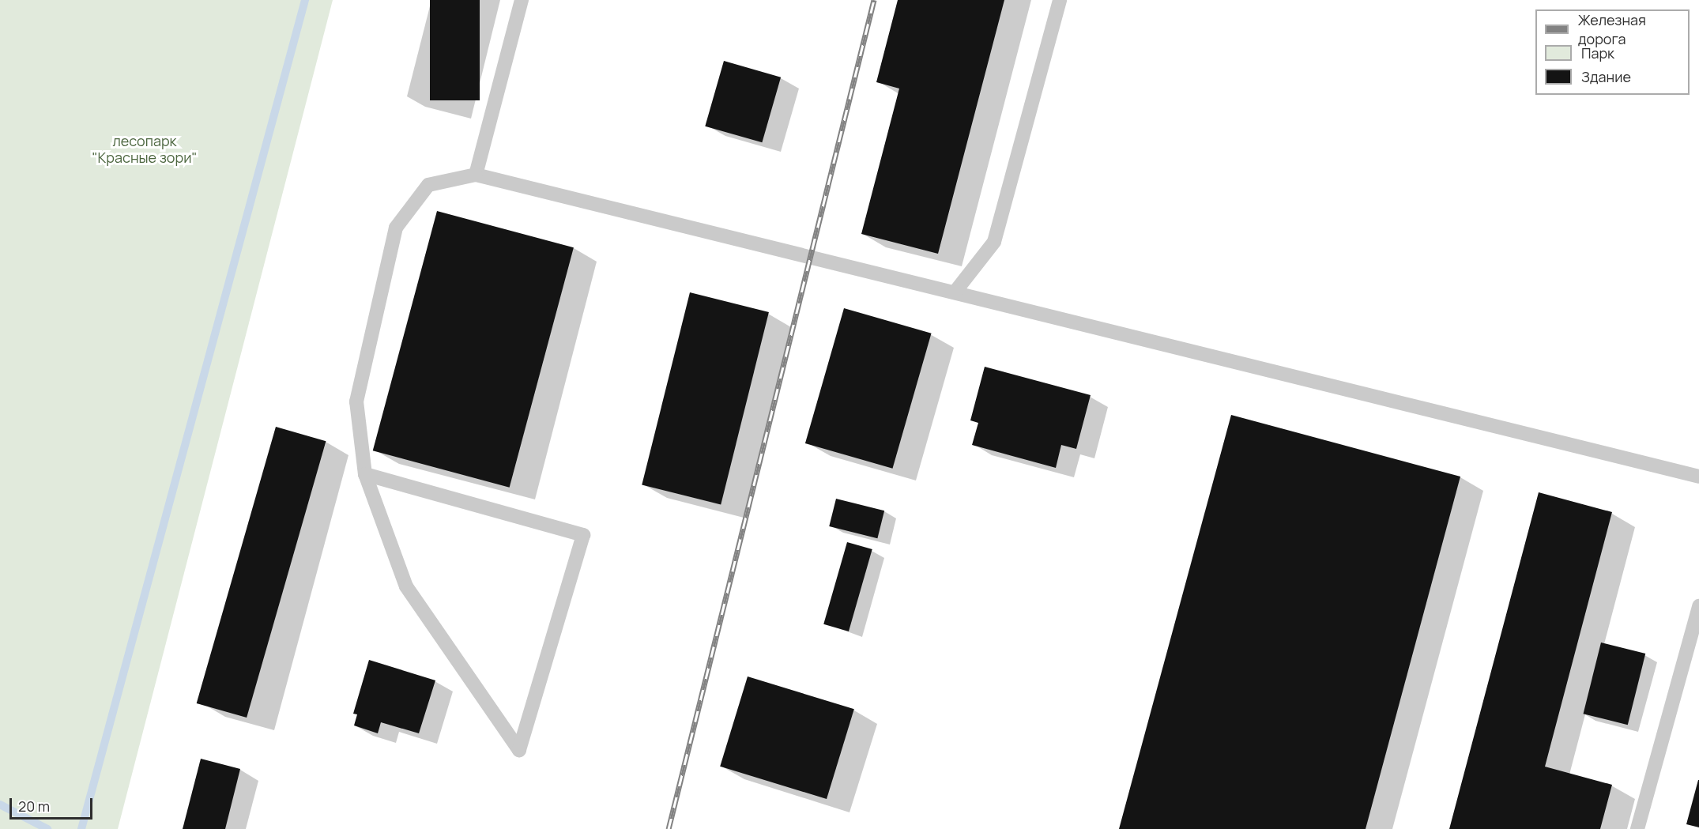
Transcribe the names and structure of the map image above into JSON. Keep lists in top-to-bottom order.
{
  "parks": ["лесопарк \"Красные зори\""],
  "legend": ["Железная дорога", "Парк", "Здание"],
  "scale_bar": "20 m"
}
